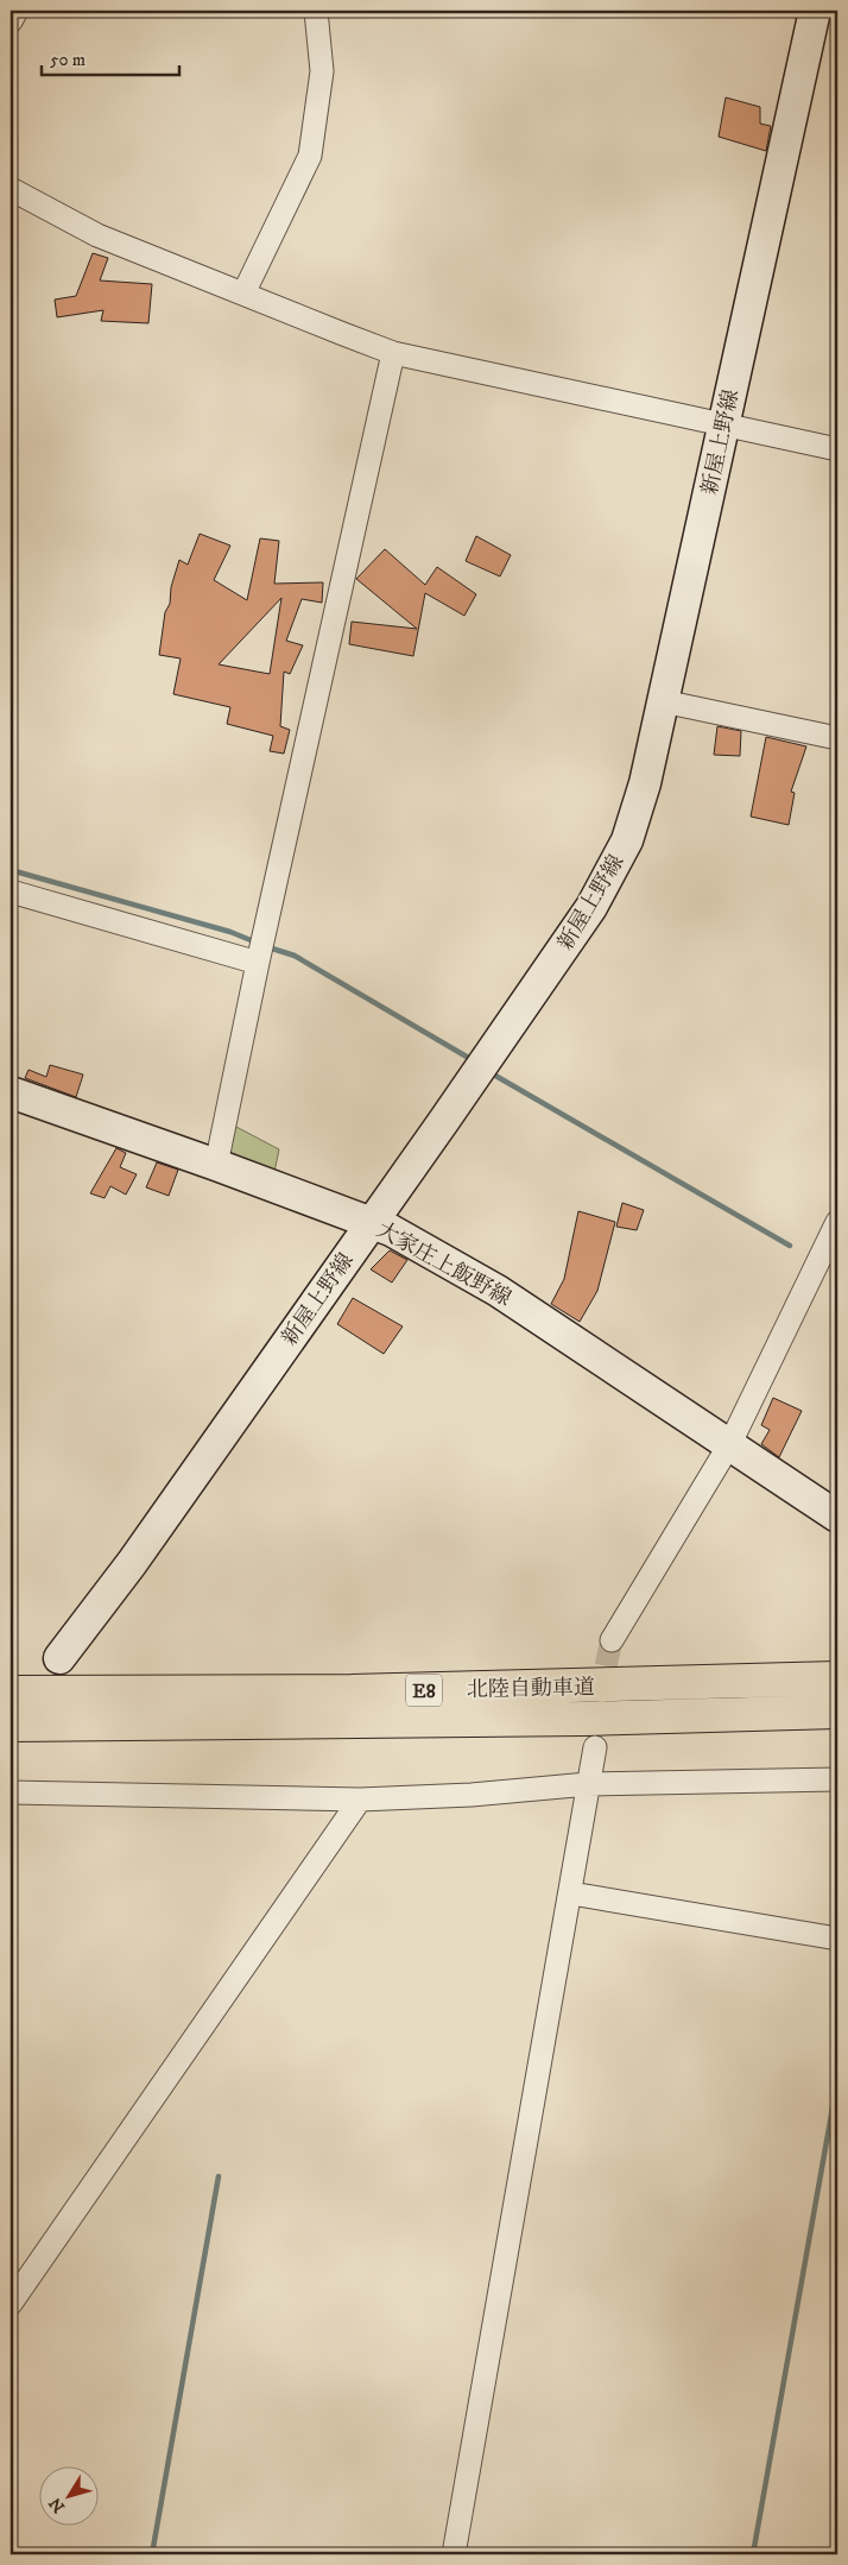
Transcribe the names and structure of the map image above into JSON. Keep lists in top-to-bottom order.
{
  "streets": {
    "highway": ["北陸自動車道", "E8"],
    "main road": ["新屋上野線", "大家庄上飯野線"]
  },
  "crossings": [
    ["新屋上野線", "大家庄上飯野線"]
  ],
  "scale_bar": "50 m",
  "north": "bottom left"
}
